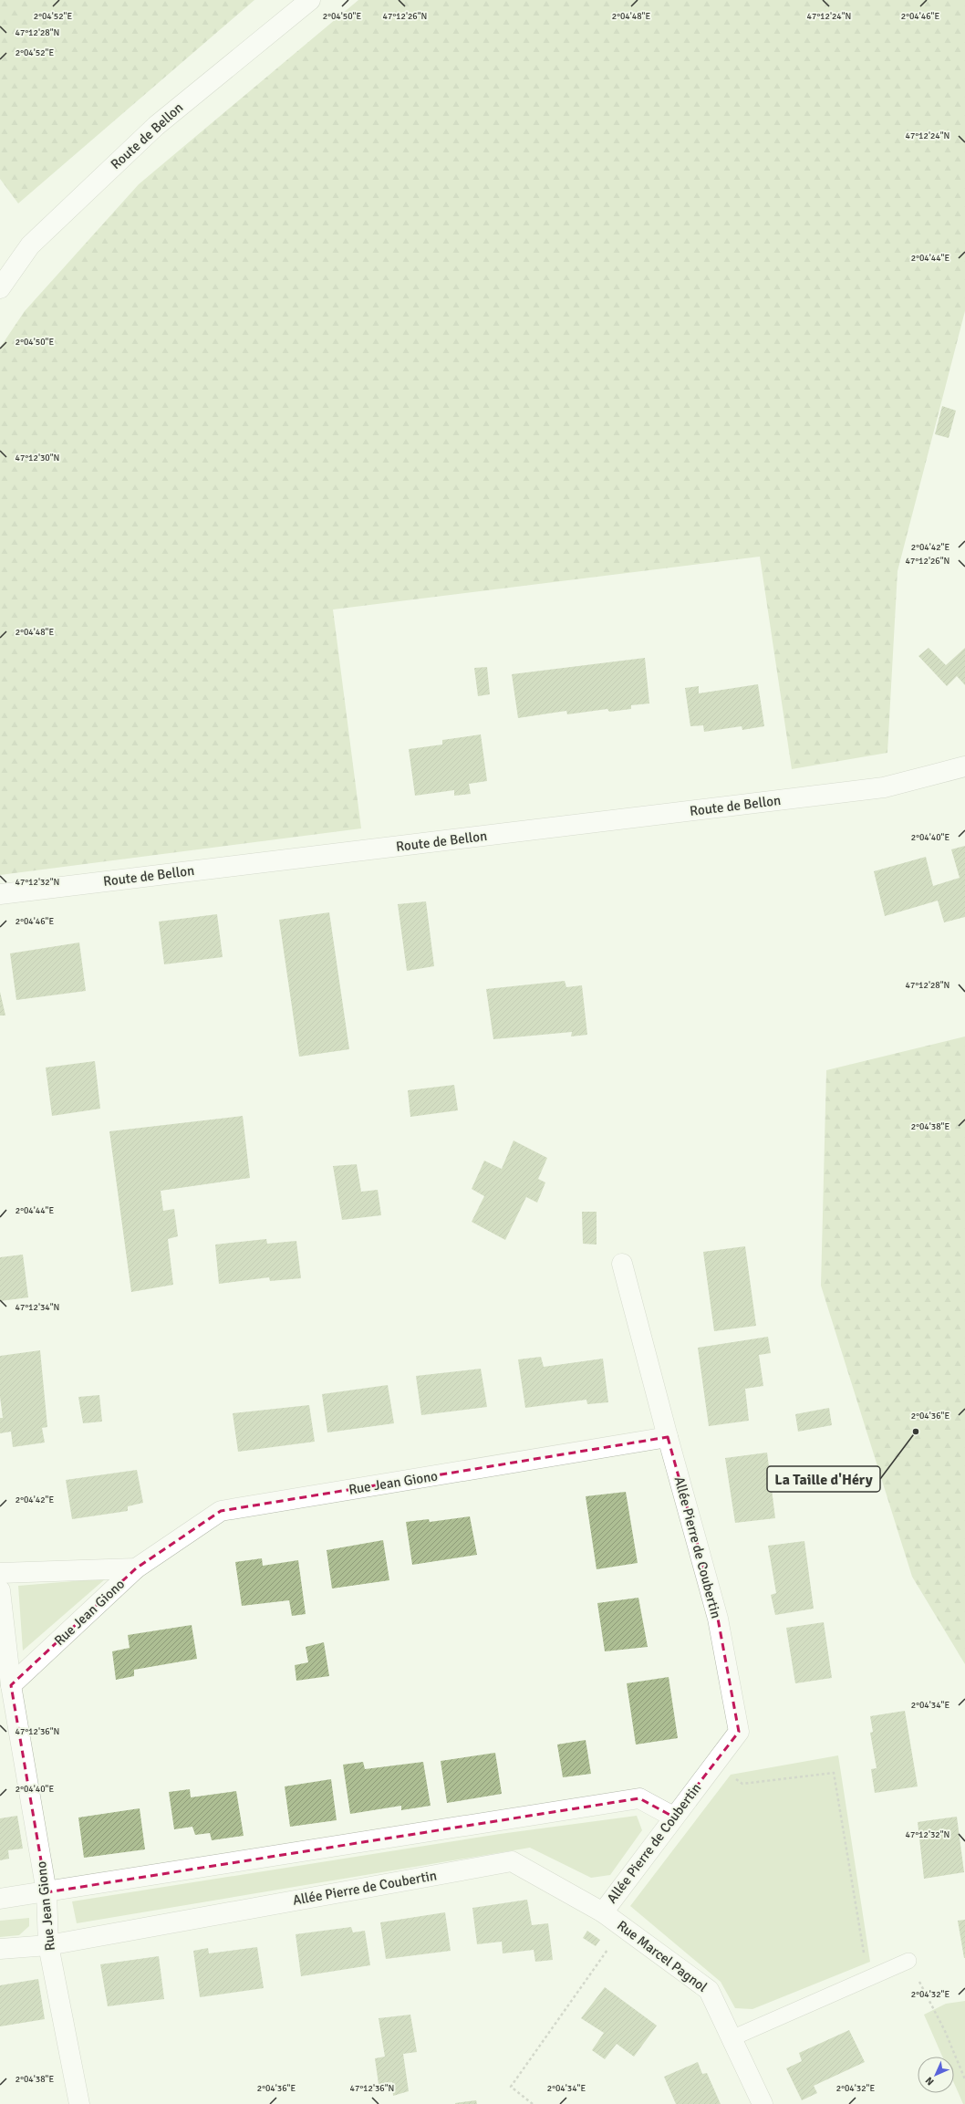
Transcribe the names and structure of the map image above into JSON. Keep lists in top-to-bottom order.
{
  "streets": {
    "street": [
      "Route de Bellon",
      "Rue Jean Giono",
      "Allée Pierre de Coubertin",
      "Rue Marcel Pagnol"
    ]
  },
  "crossings": [
    ["Rue Jean Giono", "Allée Pierre de Coubertin"],
    ["Allée Pierre de Coubertin", "Rue Marcel Pagnol"]
  ],
  "places": ["La Taille d'Héry"],
  "north": "bottom left",
  "coordinates": [
    "2°04'52\"E",
    "2°04'50\"E",
    "47°12'26\"N",
    "2°04'48\"E",
    "47°12'24\"N",
    "2°04'46\"E",
    "47°12'28\"N",
    "2°04'44\"E",
    "47°12'30\"N",
    "2°04'42\"E",
    "2°04'40\"E",
    "47°12'32\"N",
    "2°04'38\"E",
    "47°12'34\"N",
    "2°04'36\"E",
    "2°04'34\"E",
    "47°12'36\"N",
    "2°04'32\"E"
  ]
}
